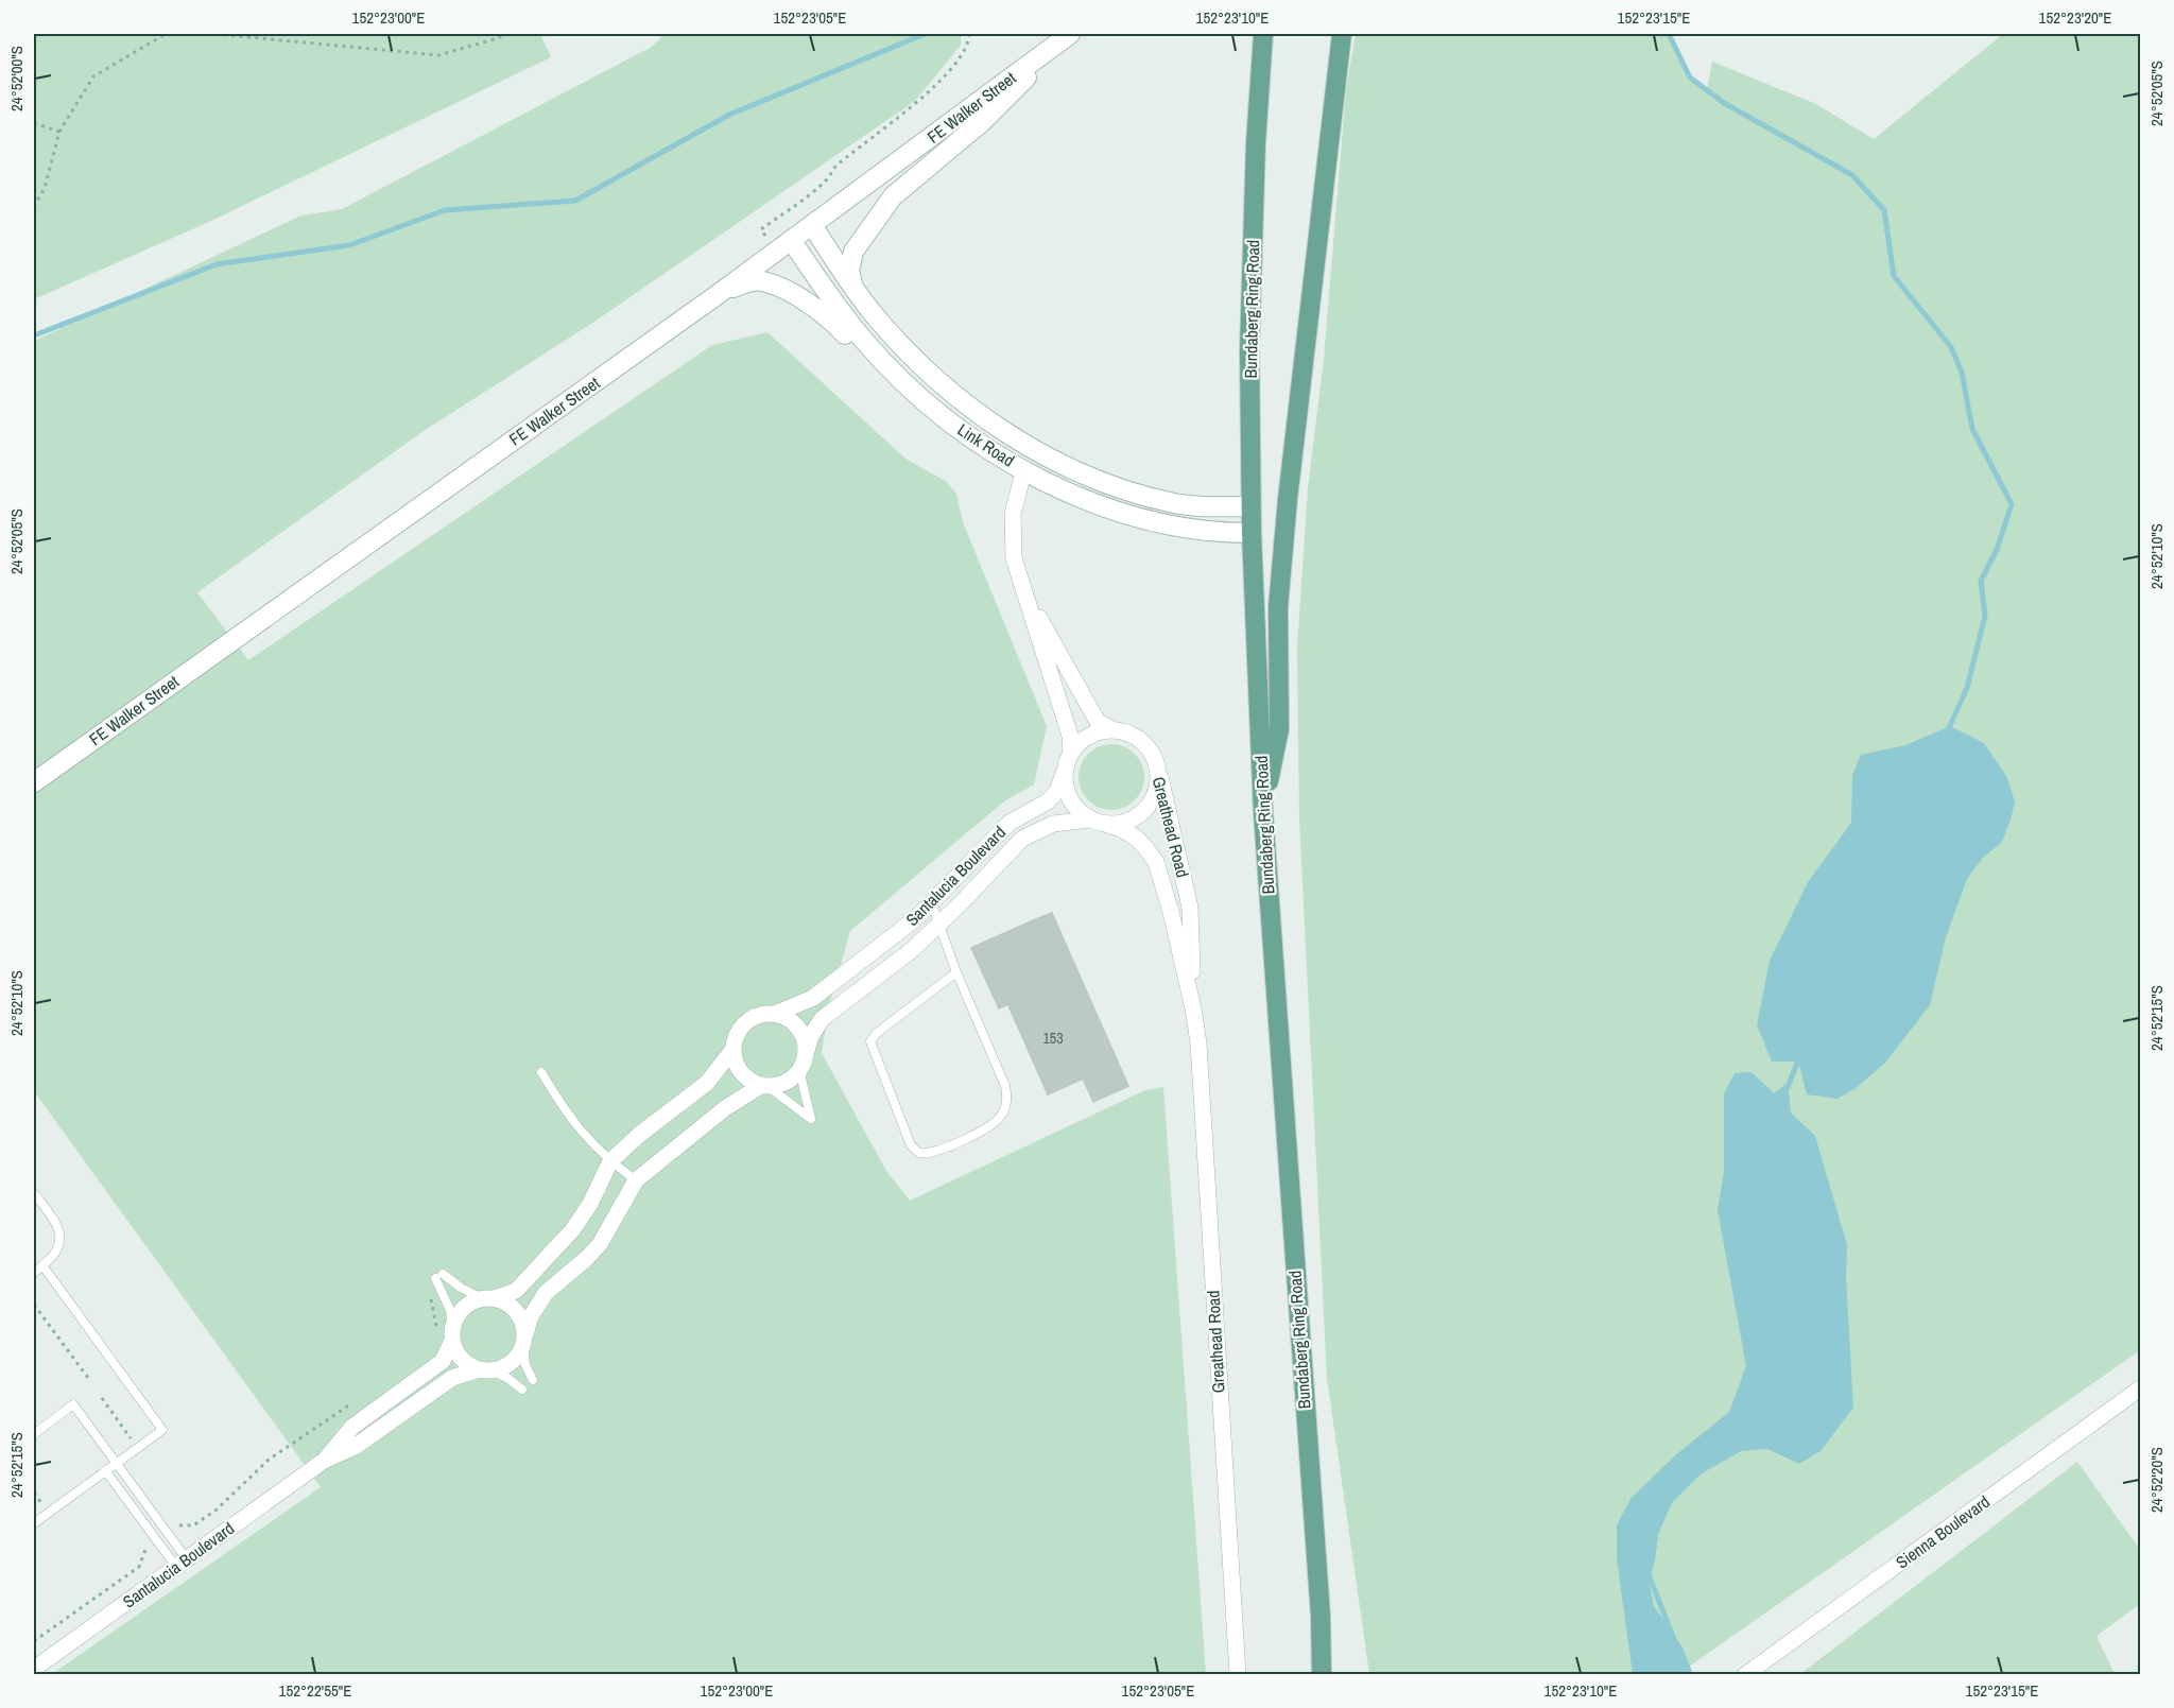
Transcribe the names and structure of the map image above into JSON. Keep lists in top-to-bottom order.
{
  "streets": {
    "main road": ["FE Walker Street", "Bundaberg Ring Road", "Link Road"],
    "street": ["Greathead Road", "Santalucia Boulevard", "Sienna Boulevard"]
  },
  "crossings": [
    ["FE Walker Street", "Link Road"],
    ["Bundaberg Ring Road", "Link Road"],
    ["Link Road", "Greathead Road"],
    ["Greathead Road", "Santalucia Boulevard"]
  ],
  "house_numbers": ["153"],
  "coordinates": [
    "152°23'00\"E",
    "152°23'05\"E",
    "152°23'10\"E",
    "152°23'15\"E",
    "152°23'20\"E",
    "24°52'00\"S",
    "24°52'05\"S",
    "24°52'10\"S",
    "24°52'15\"S",
    "24°52'20\"S",
    "152°22'55\"E"
  ]
}
